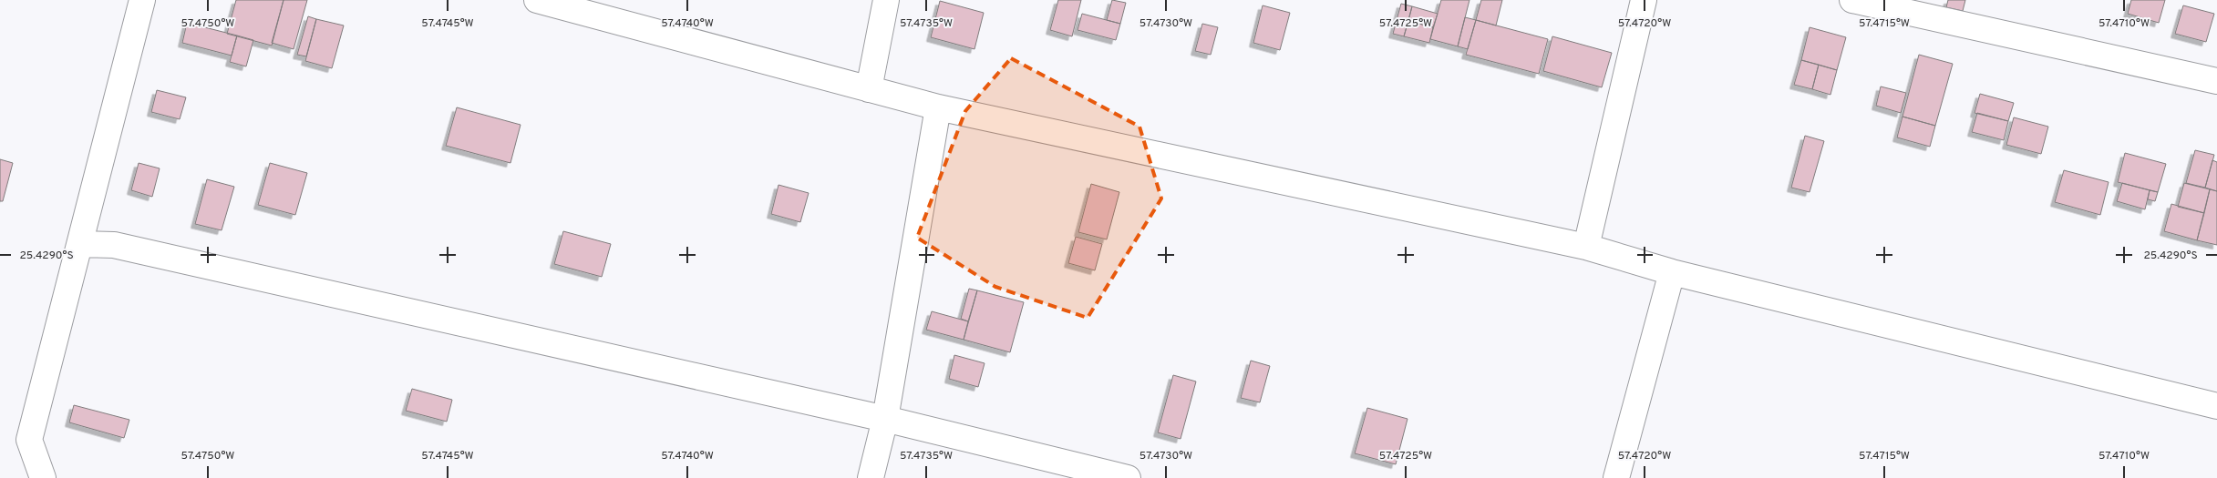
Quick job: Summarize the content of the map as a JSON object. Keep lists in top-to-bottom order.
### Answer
{
  "coordinates": [
    "57.4750°W",
    "57.4745°W",
    "57.4740°W",
    "57.4735°W",
    "57.4730°W",
    "57.4725°W",
    "57.4720°W",
    "57.4715°W",
    "57.4710°W",
    "25.4290°S"
  ]
}
